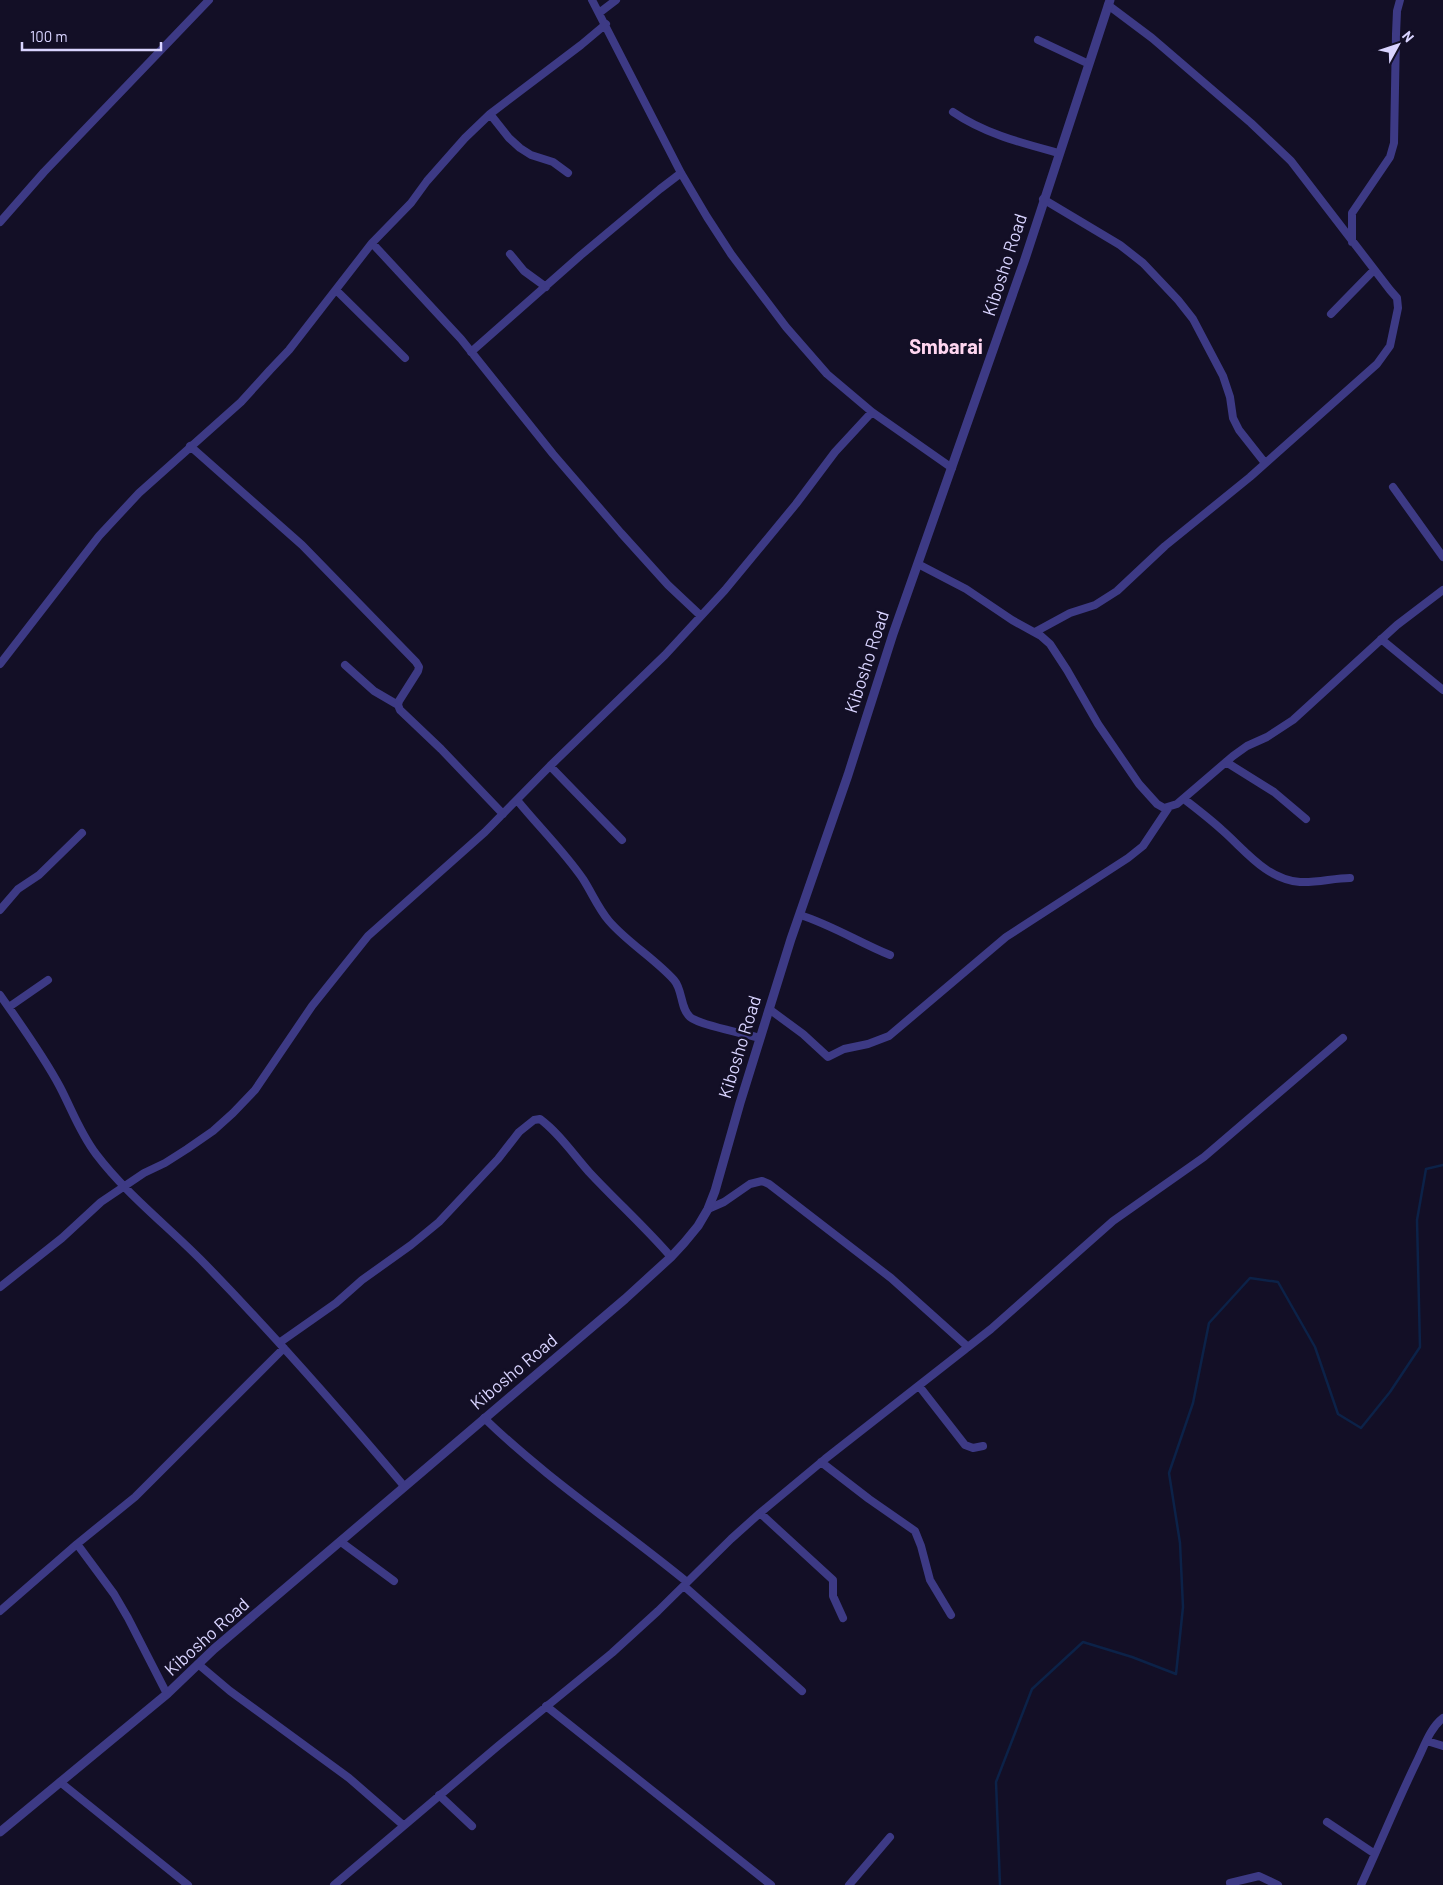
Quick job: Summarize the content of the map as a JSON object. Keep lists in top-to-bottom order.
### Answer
{
  "streets": {
    "street": ["Kibosho Road"]
  },
  "districts": ["Smbarai"],
  "scale_bar": "100 m",
  "north": "top right"
}
